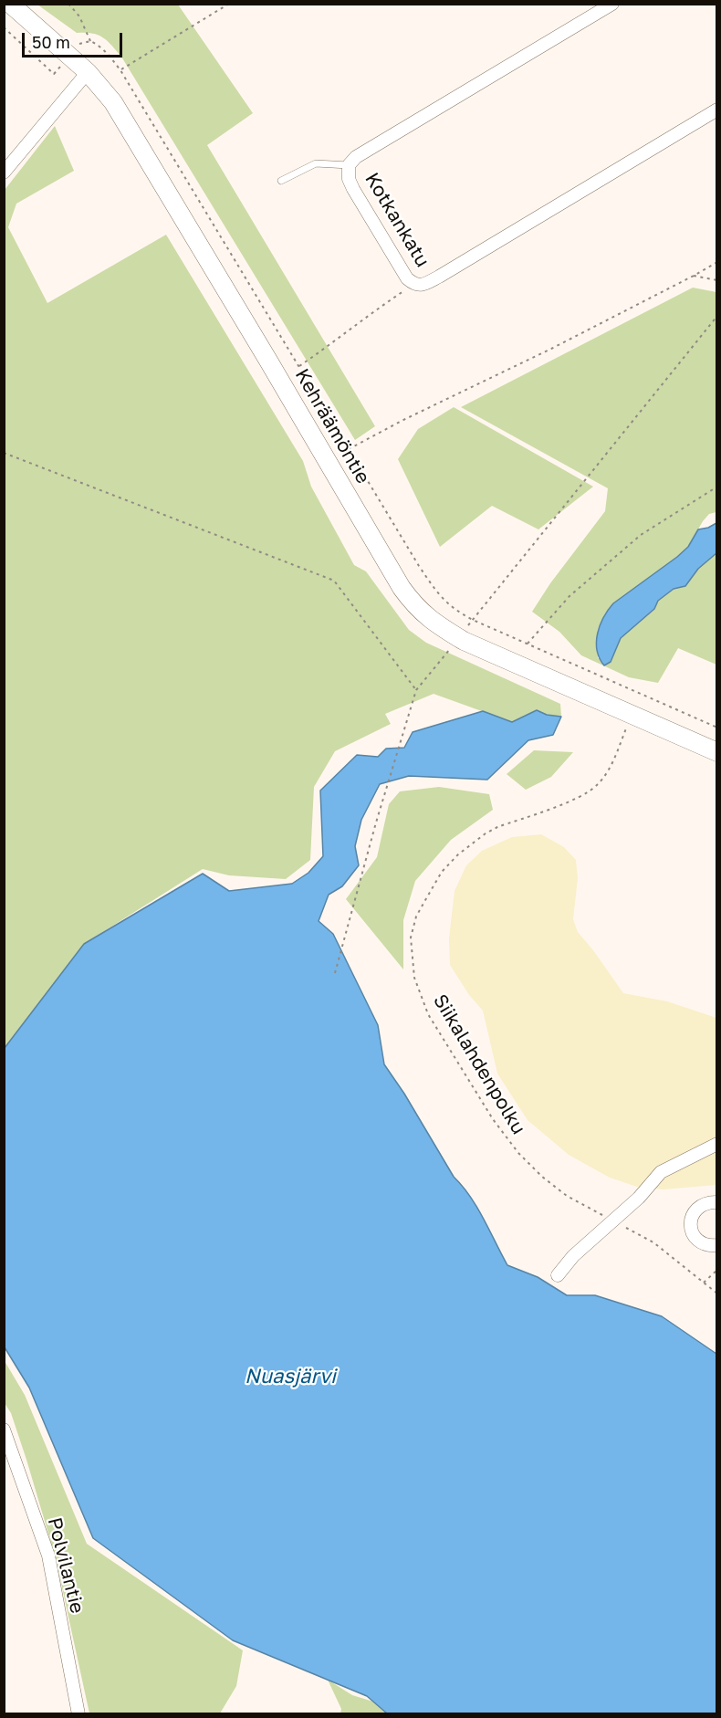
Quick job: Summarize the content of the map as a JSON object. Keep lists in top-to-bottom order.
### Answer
{
  "streets": {
    "street": ["Kotkankatu", "Kehräämöntie", "Polvilantie"],
    "path": ["Siikalahdenpolku"]
  },
  "crossings": [
    ["Kehräämöntie", "Siikalahdenpolku"]
  ],
  "water": ["Nuasjärvi"],
  "scale_bar": "50 m"
}
